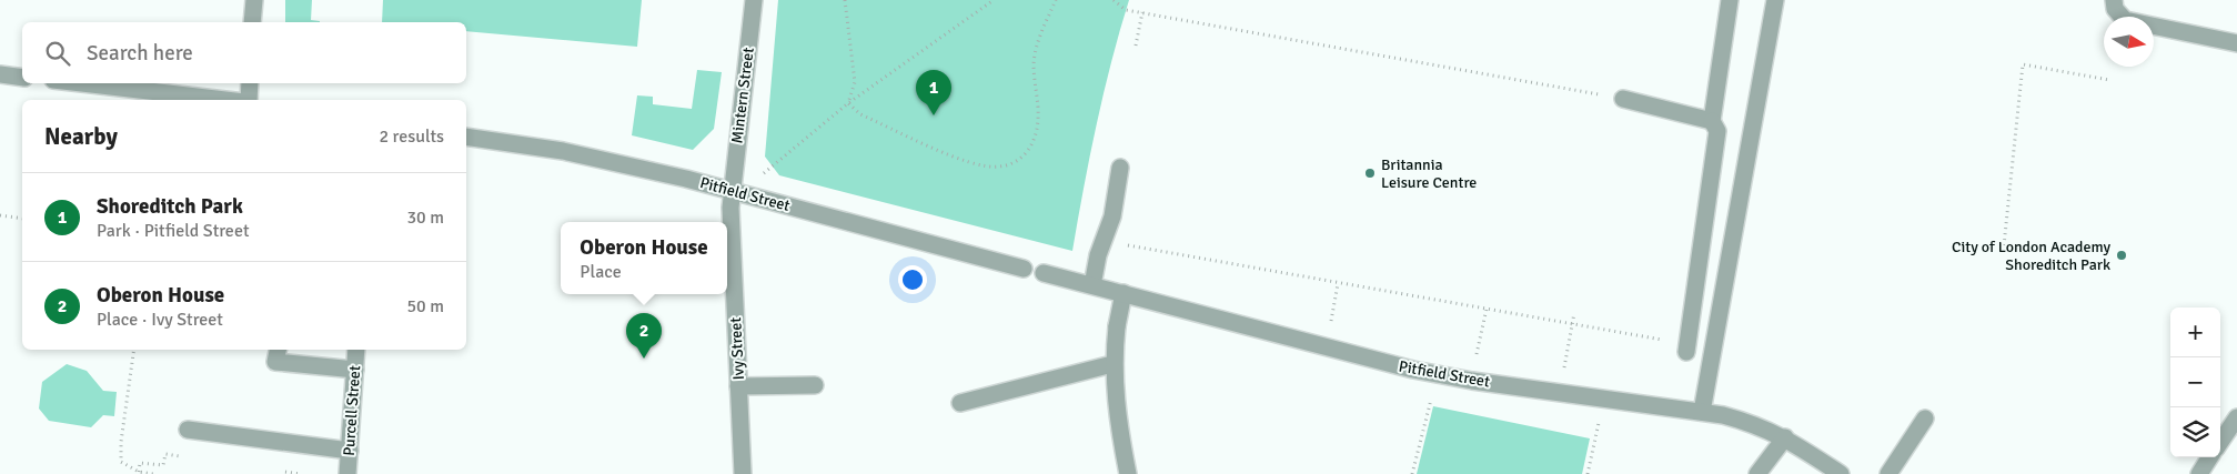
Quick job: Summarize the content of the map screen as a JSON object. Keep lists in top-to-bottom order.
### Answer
{
  "streets": {
    "street": [
      "Mintern Street",
      "Pitfield Street",
      "Ivy Street",
      "Purcell Street"
    ]
  },
  "crossings": [
    ["Mintern Street", "Pitfield Street"],
    ["Mintern Street", "Ivy Street"],
    ["Pitfield Street", "Ivy Street"]
  ],
  "places": ["Britannia Leisure Centre", "City of London Academy Shoreditch Park"],
  "north": "right",
  "page": {
    "search": "Search here",
    "pins": ["1", "2"],
    "heading": ["Nearby", "2 results"],
    "list": [
      {
        "mark": "1",
        "name": "Shoreditch Park",
        "note": "Park · Pitfield Street",
        "value": "30 m"
      },
      {
        "mark": "2",
        "name": "Oberon House",
        "note": "Place · Ivy Street",
        "value": "50 m"
      }
    ],
    "popup": ["Oberon House", "Place"],
    "map_buttons": ["+", "−"]
  }
}
